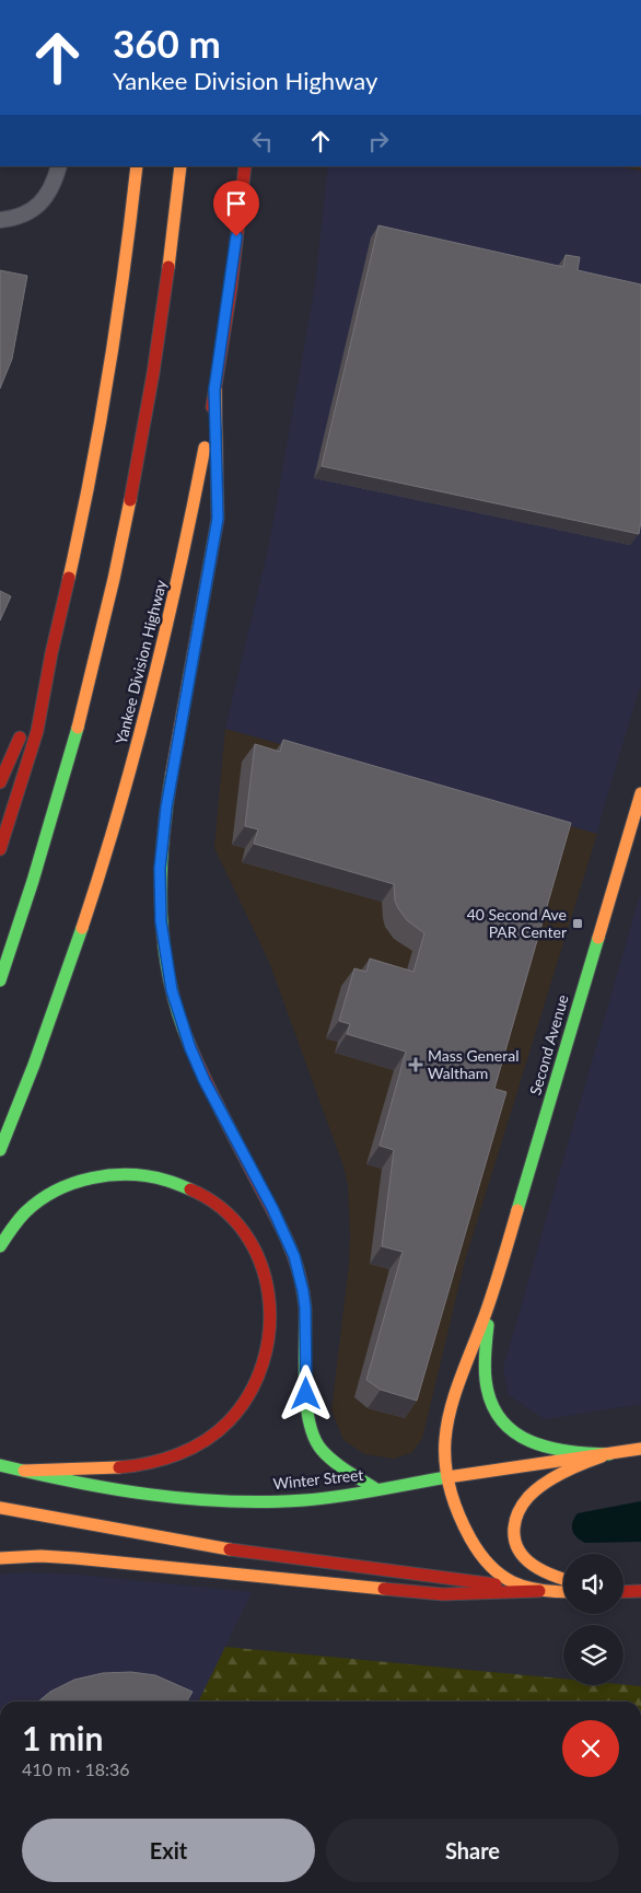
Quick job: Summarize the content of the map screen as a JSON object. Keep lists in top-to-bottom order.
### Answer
{
  "streets": {
    "main road": ["Yankee Division Highway", "Second Avenue", "Winter Street"]
  },
  "crossings": [
    ["Second Avenue", "Winter Street"]
  ],
  "places": {
    "transit": ["40 Second Ave PAR Center"],
    "health": ["Mass General Waltham"]
  },
  "page": {
    "turn": ["360 m", "Yankee Division Highway"],
    "heading": ["1 min", "410 m · 18:36"],
    "buttons": ["Exit", "Share"]
  }
}
